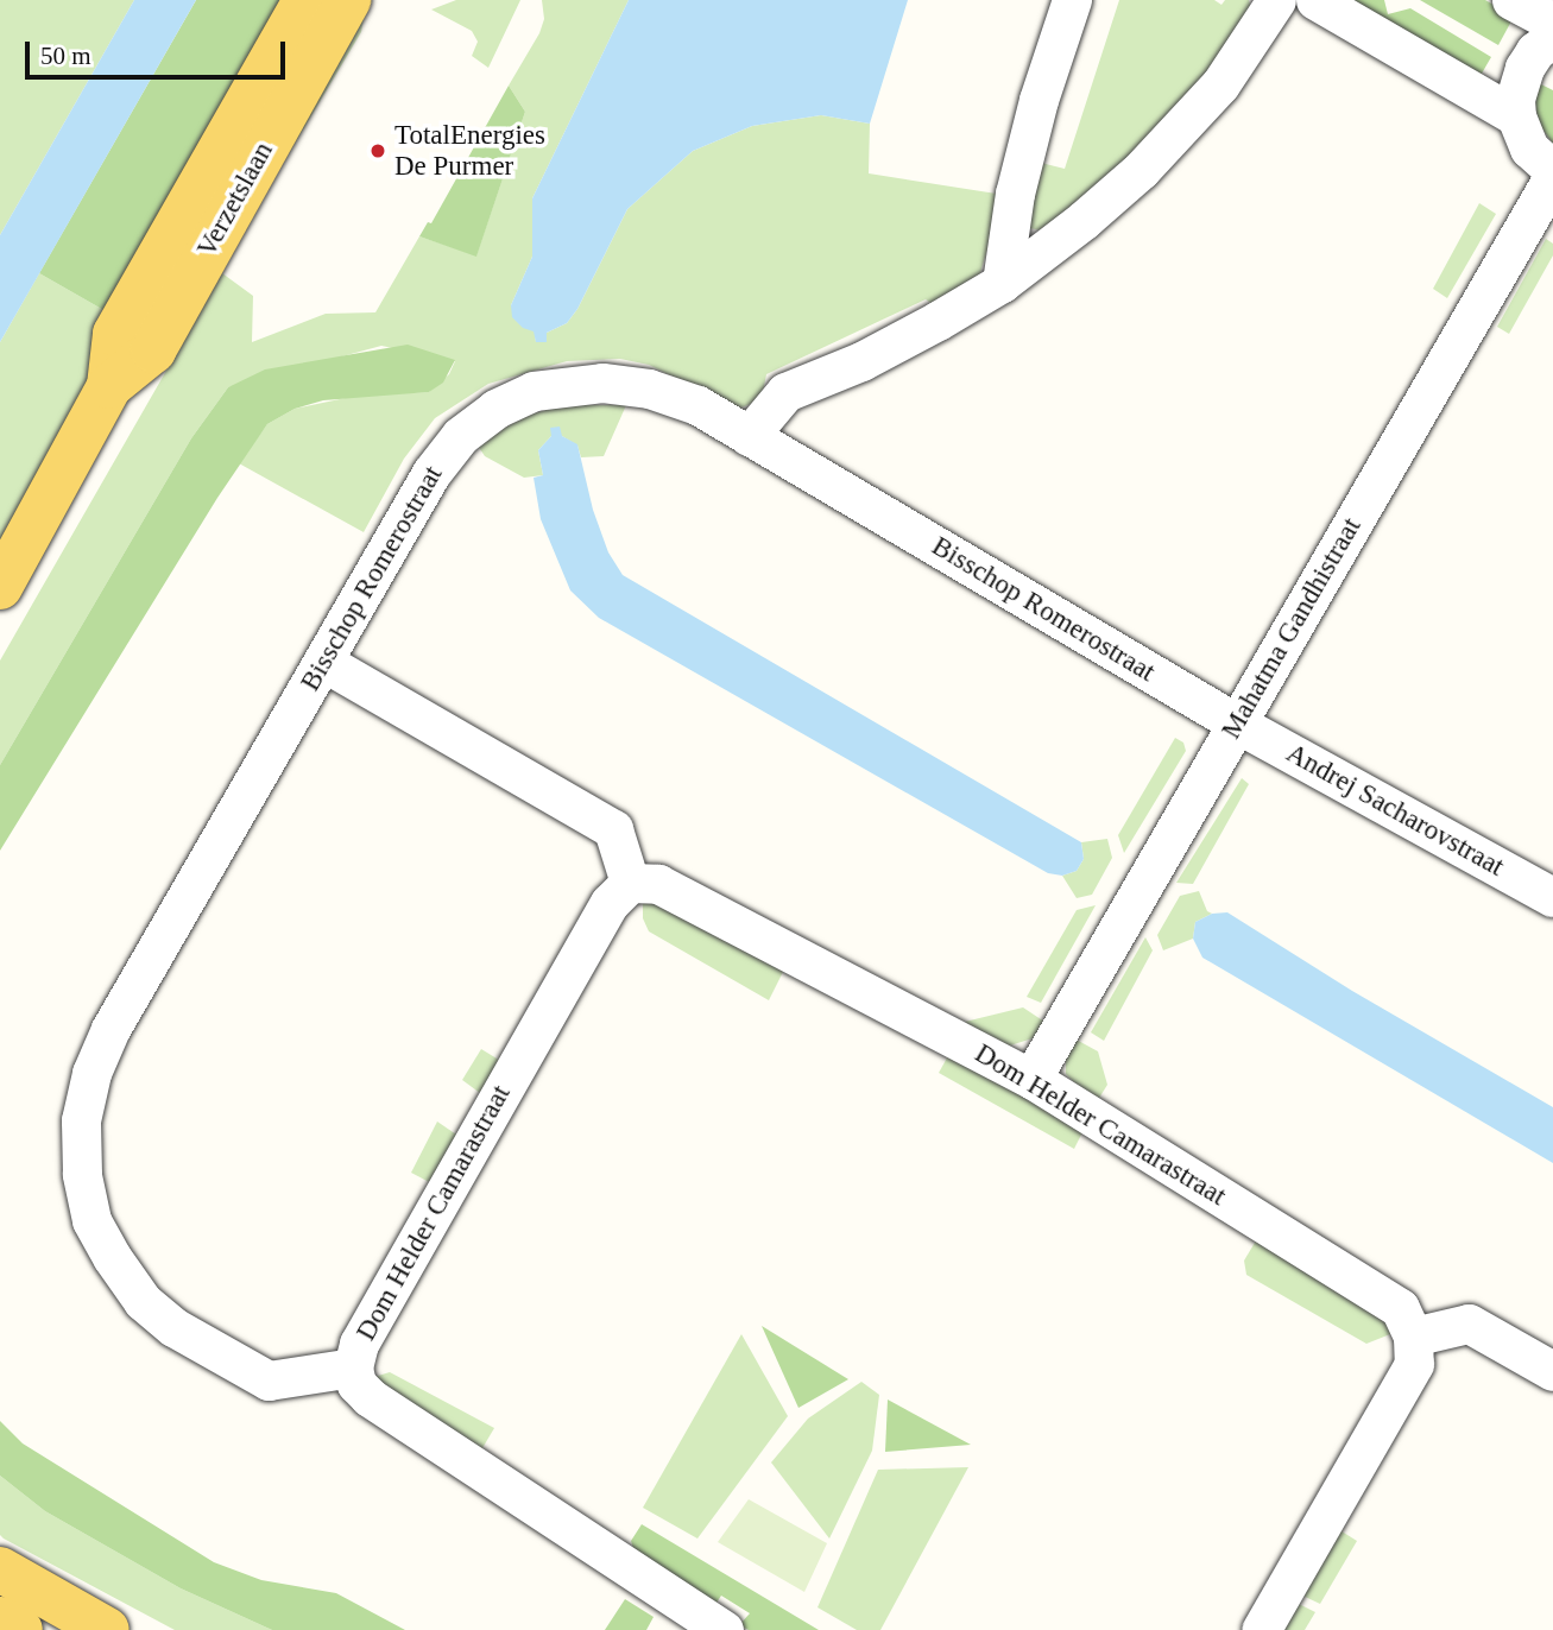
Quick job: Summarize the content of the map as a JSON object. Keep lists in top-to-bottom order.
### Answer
{
  "streets": {
    "main road": ["Verzetslaan"],
    "street": [
      "Bisschop Romerostraat",
      "Mahatma Gandhistraat",
      "Andrej Sacharovstraat",
      "Dom Helder Camarastraat"
    ]
  },
  "crossings": [
    ["Bisschop Romerostraat", "Mahatma Gandhistraat"],
    ["Bisschop Romerostraat", "Andrej Sacharovstraat"],
    ["Bisschop Romerostraat", "Dom Helder Camarastraat"],
    ["Mahatma Gandhistraat", "Andrej Sacharovstraat"],
    ["Mahatma Gandhistraat", "Dom Helder Camarastraat"]
  ],
  "places": ["TotalEnergies De Purmer"],
  "scale_bar": "50 m"
}
